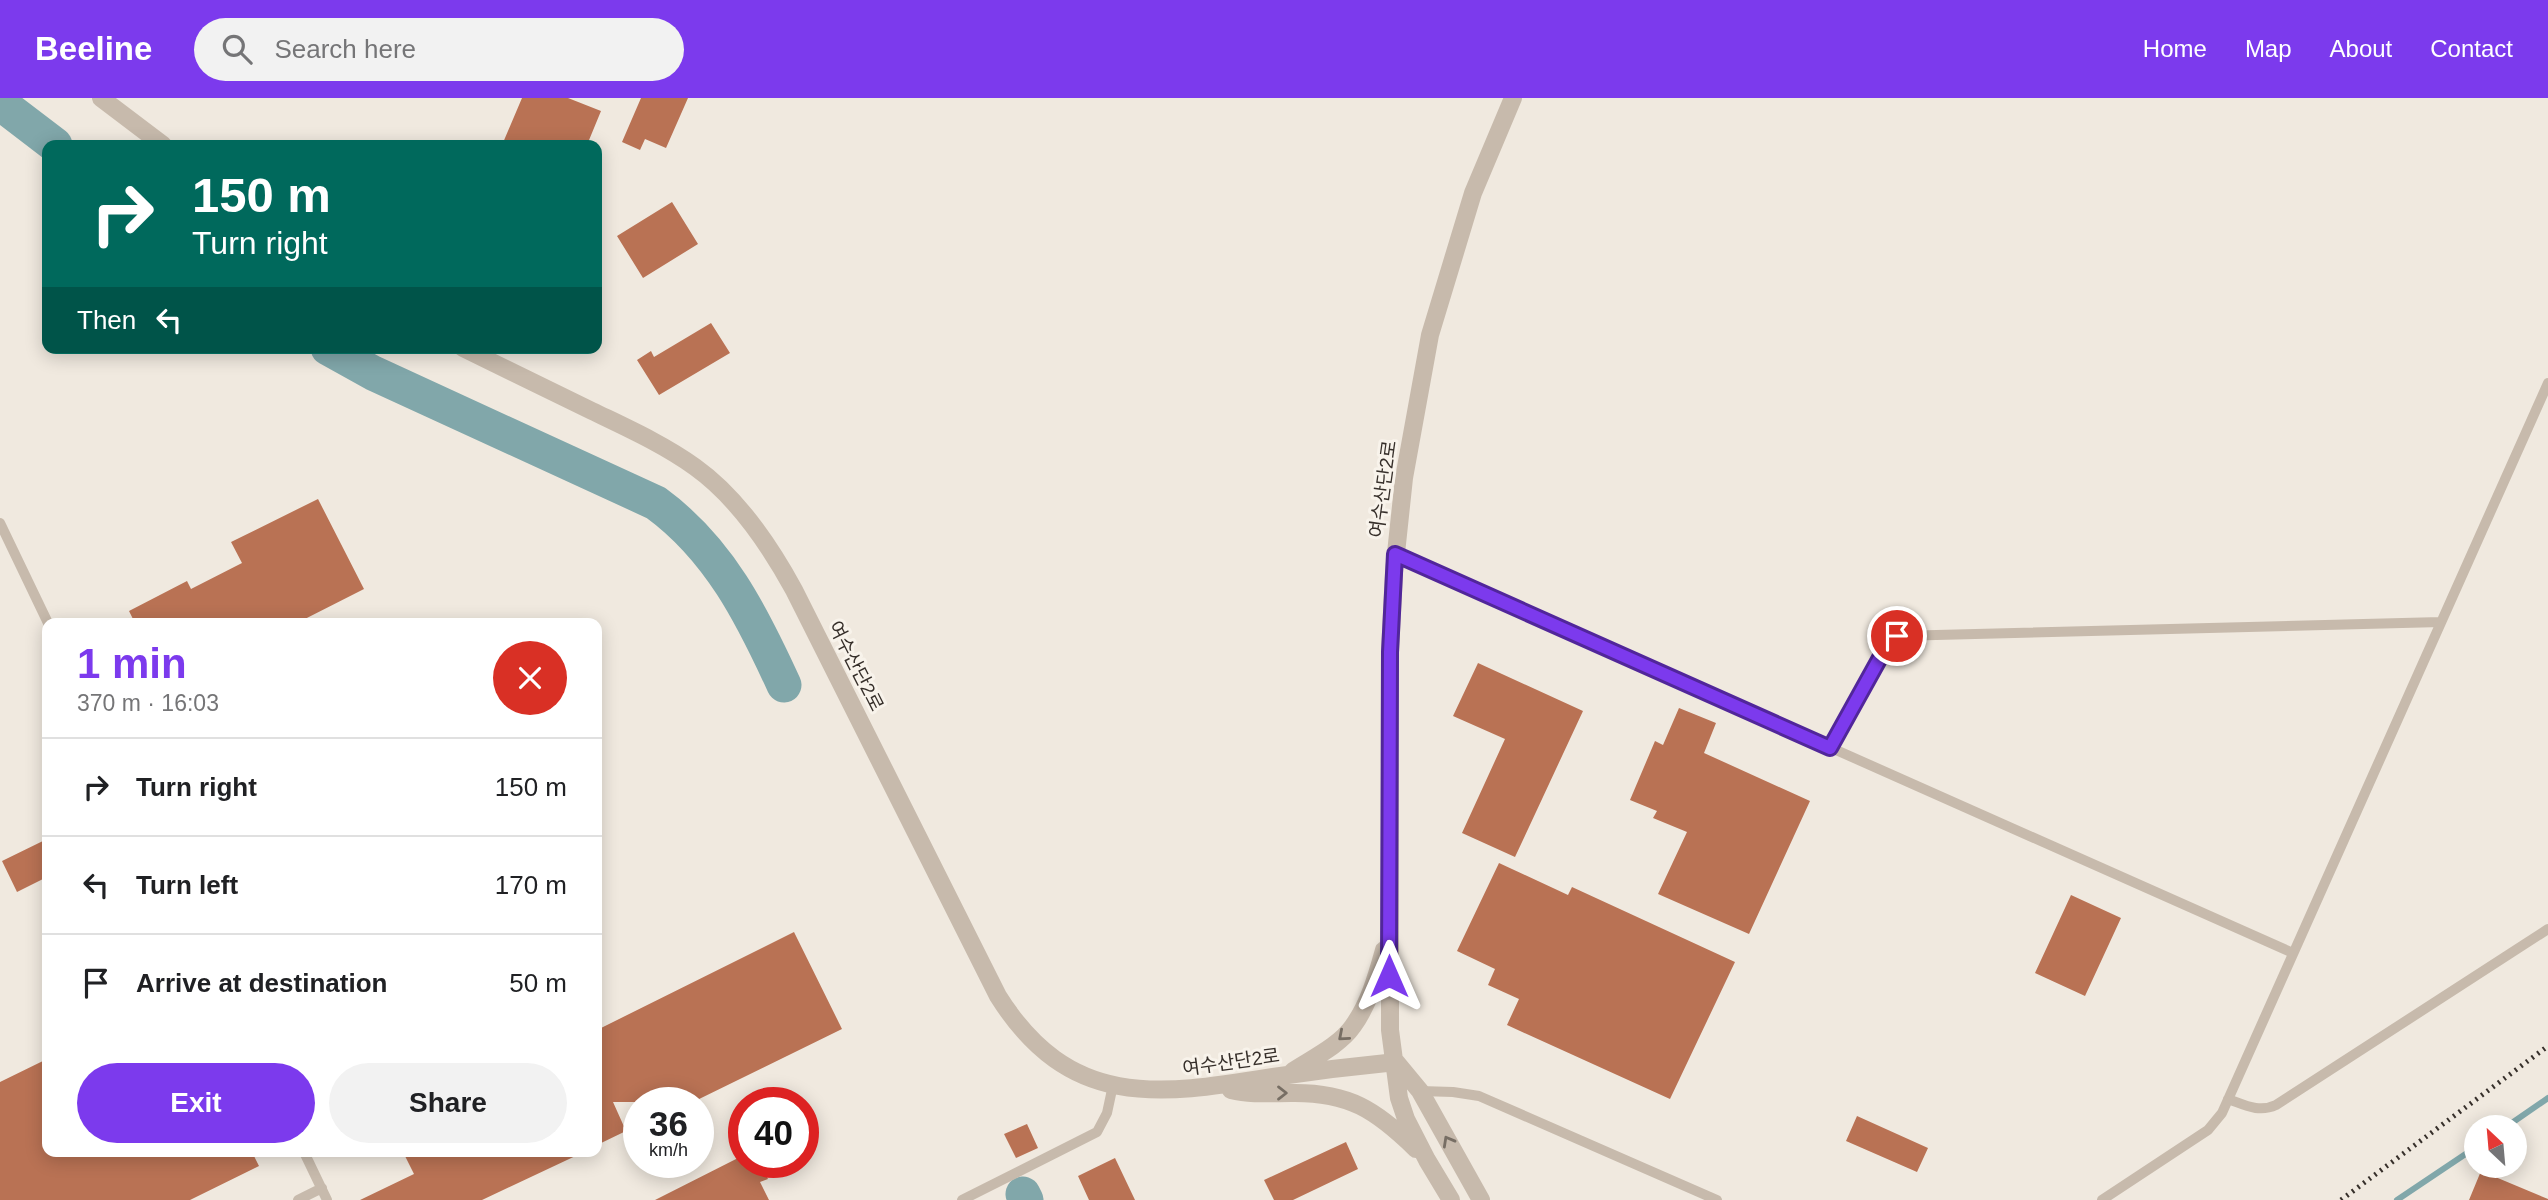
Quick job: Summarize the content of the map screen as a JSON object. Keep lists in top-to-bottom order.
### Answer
{
  "streets": {
    "street": ["여수산단2로"]
  },
  "north": "top left",
  "page": {
    "header": "Beeline",
    "search": "Search here",
    "nav": [
      "Home",
      "Map",
      "About",
      "Contact"
    ],
    "turn": ["150 m", "Turn right"],
    "then": "Then",
    "heading": ["1 min", "370 m · 16:03"],
    "list": [
      {
        "name": "Turn right",
        "value": "150 m"
      },
      {
        "name": "Turn left",
        "value": "170 m"
      },
      {
        "name": "Arrive at destination",
        "value": "50 m"
      }
    ],
    "buttons": ["Exit", "Share"],
    "speed": "36 km/h",
    "limit": "40"
  }
}
